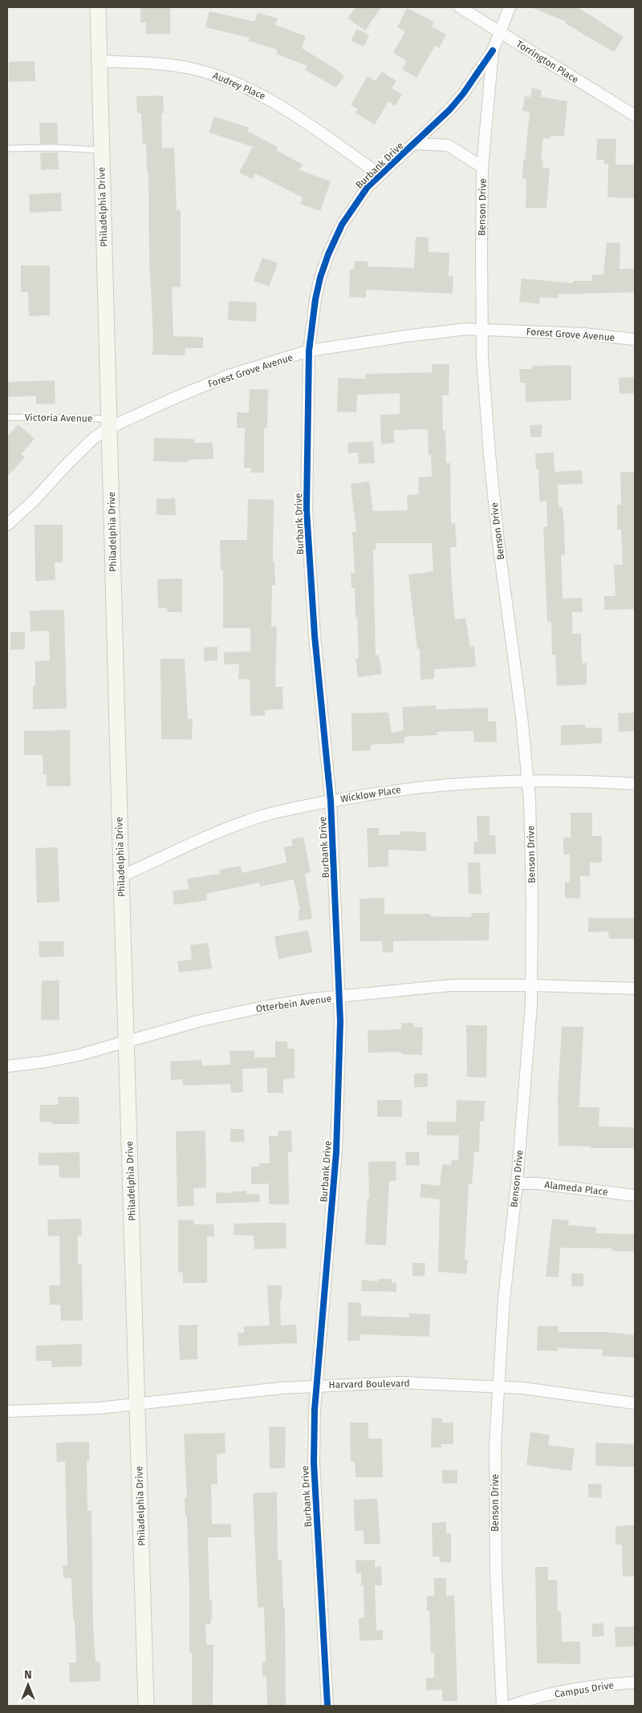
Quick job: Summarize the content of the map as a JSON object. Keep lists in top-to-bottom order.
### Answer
{
  "streets": {
    "main road": ["Philadelphia Drive"],
    "street": [
      "Torrington Place",
      "Audrey Place",
      "Burbank Drive",
      "Benson Drive",
      "Forest Grove Avenue",
      "Wicklow Place",
      "Otterbein Avenue",
      "Alameda Place",
      "Harvard Boulevard",
      "Campus Drive"
    ],
    "lane": ["Victoria Avenue"]
  },
  "crossings": [
    ["Torrington Place", "Benson Drive"],
    ["Audrey Place", "Burbank Drive"],
    ["Audrey Place", "Philadelphia Drive"],
    ["Burbank Drive", "Benson Drive"],
    ["Burbank Drive", "Forest Grove Avenue"],
    ["Burbank Drive", "Wicklow Place"],
    ["Burbank Drive", "Otterbein Avenue"],
    ["Burbank Drive", "Harvard Boulevard"],
    ["Philadelphia Drive", "Forest Grove Avenue"],
    ["Philadelphia Drive", "Victoria Avenue"],
    ["Philadelphia Drive", "Wicklow Place"],
    ["Philadelphia Drive", "Otterbein Avenue"],
    ["Philadelphia Drive", "Harvard Boulevard"],
    ["Benson Drive", "Forest Grove Avenue"],
    ["Benson Drive", "Wicklow Place"],
    ["Benson Drive", "Otterbein Avenue"],
    ["Benson Drive", "Alameda Place"],
    ["Benson Drive", "Harvard Boulevard"],
    ["Forest Grove Avenue", "Victoria Avenue"]
  ],
  "north": "top"
}
